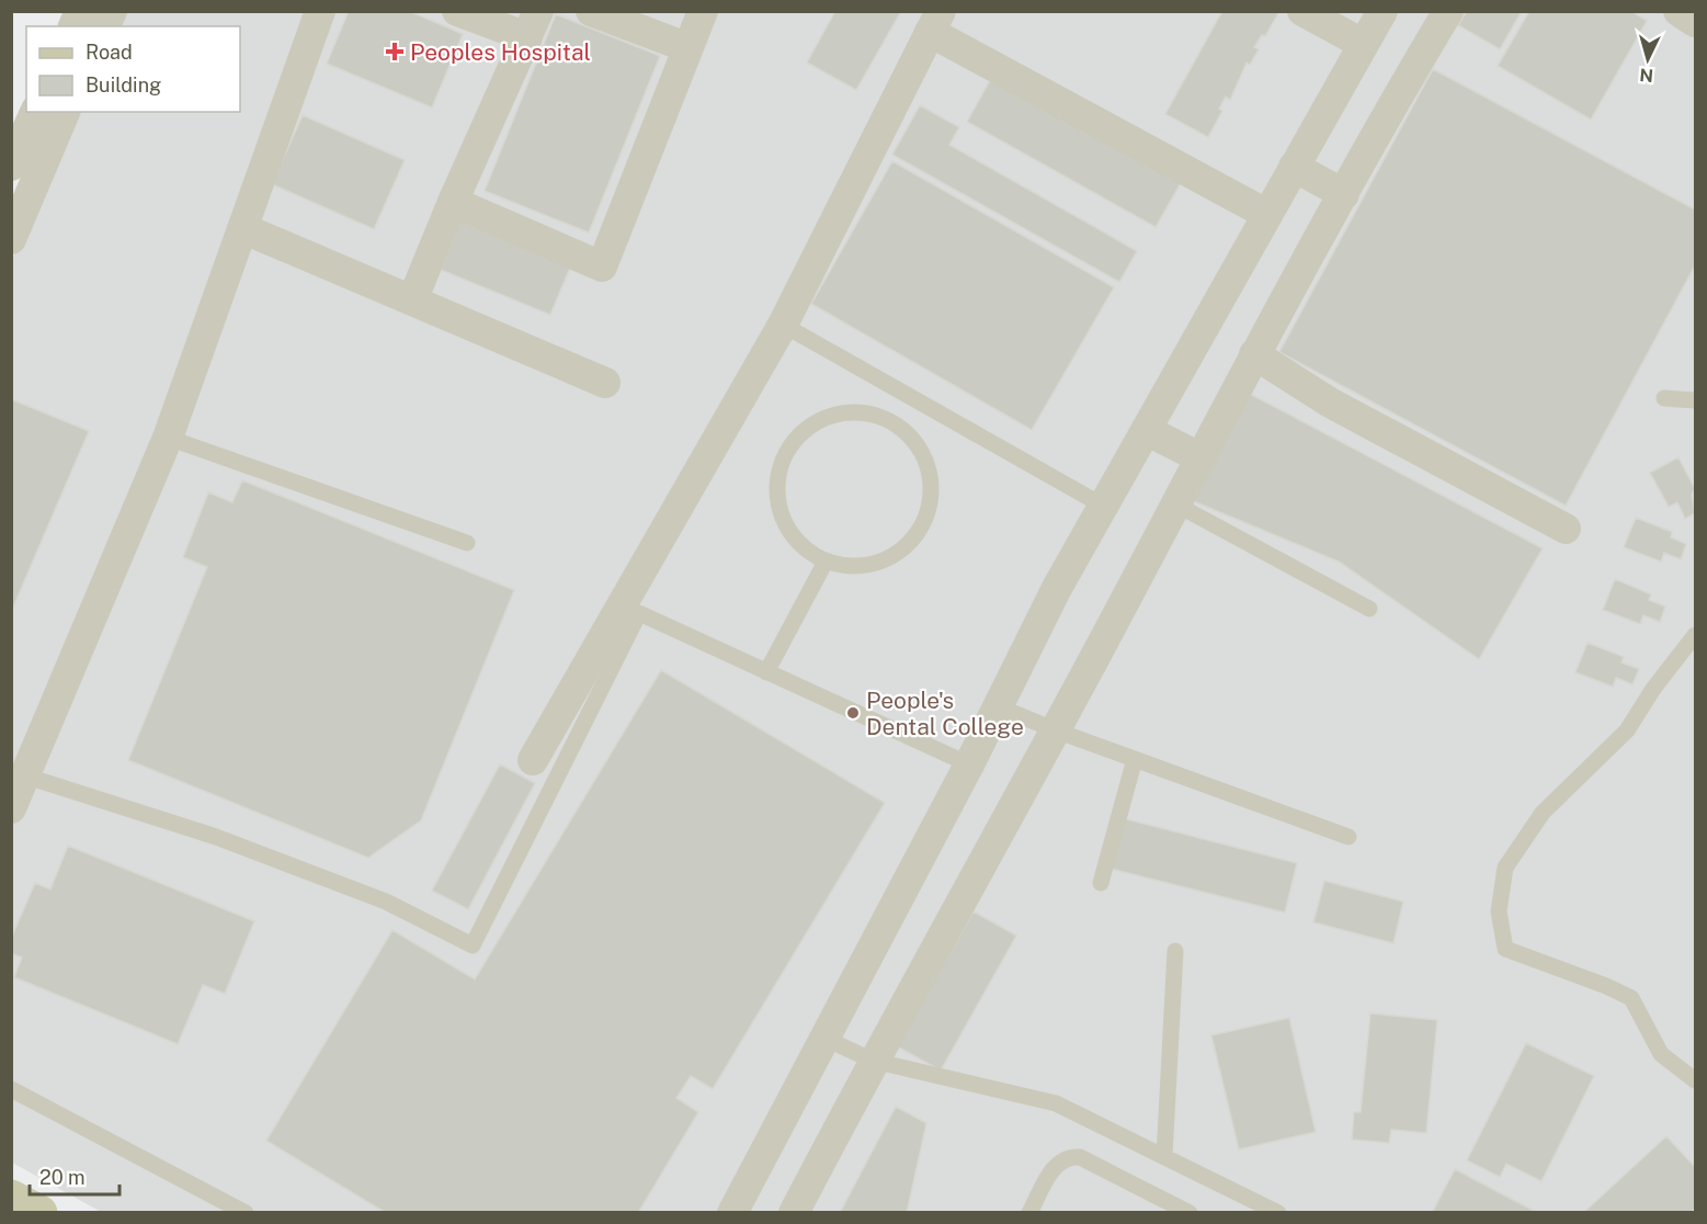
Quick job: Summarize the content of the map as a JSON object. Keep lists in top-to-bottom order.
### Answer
{
  "places": {
    "health": ["Peoples Hospital"],
    "other": ["People's Dental College"]
  },
  "legend": ["Road", "Building"],
  "scale_bar": "20 m",
  "north": "bottom"
}
